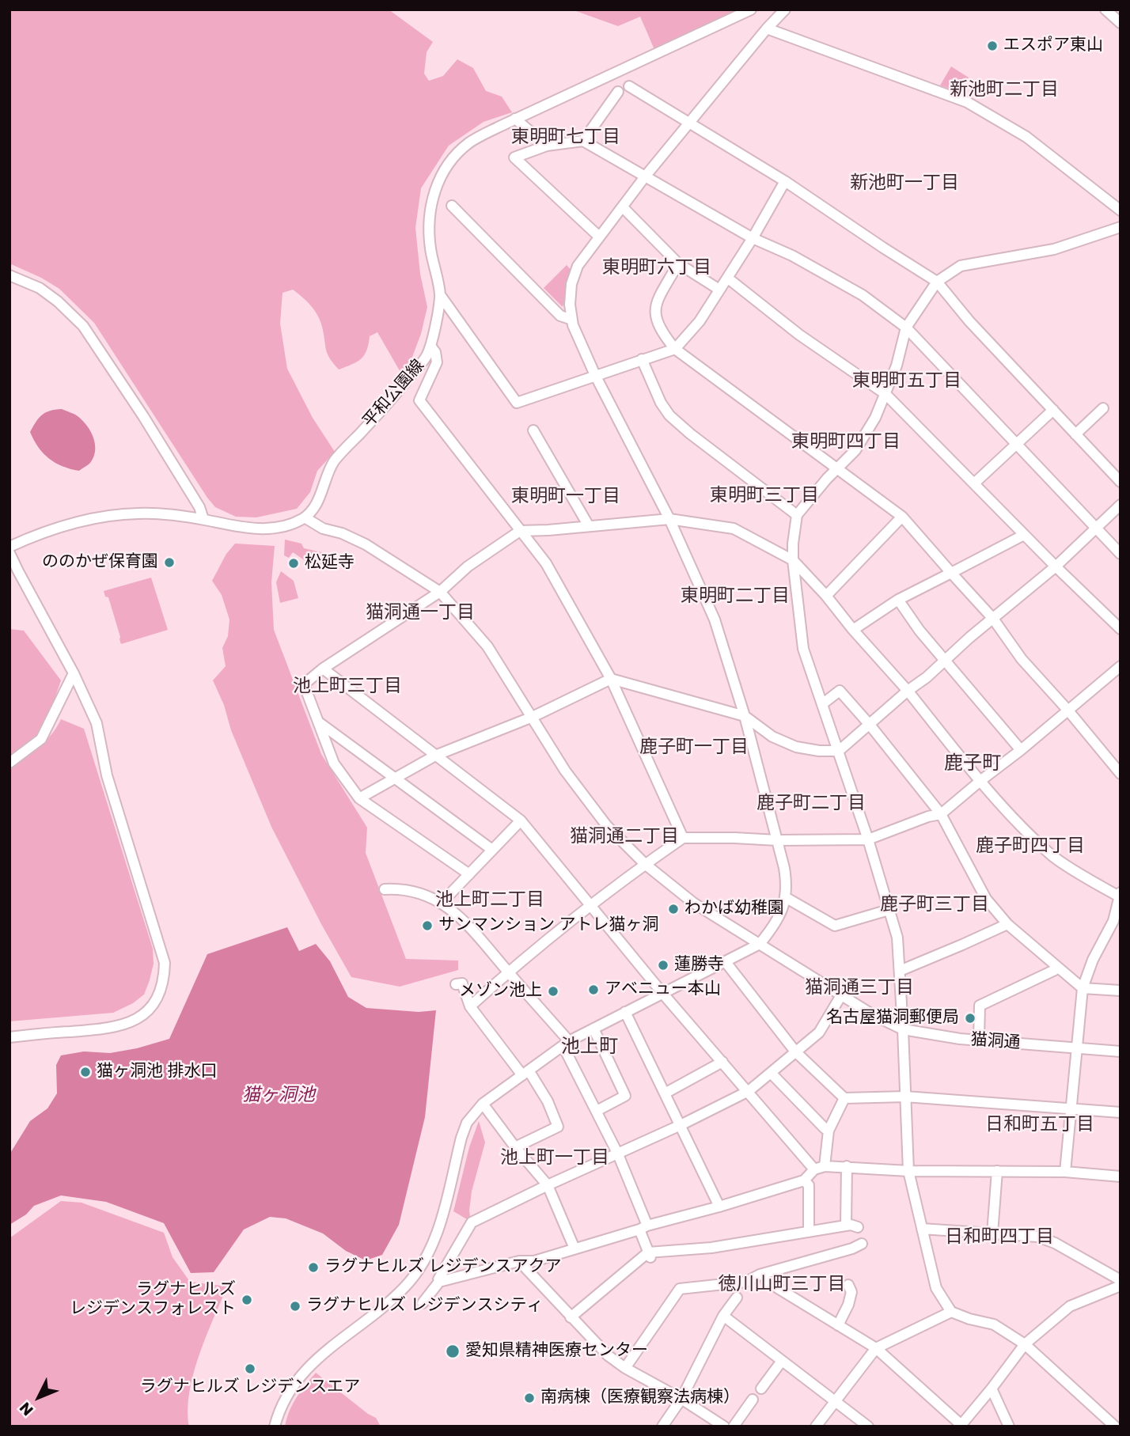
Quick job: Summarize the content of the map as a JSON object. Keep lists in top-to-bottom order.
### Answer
{
  "streets": {
    "street": ["平和公園線", "猫洞通"]
  },
  "crossings": [
    ["平和公園線", "猫洞通"]
  ],
  "districts": [
    "新池町二丁目",
    "東明町七丁目",
    "新池町一丁目",
    "東明町六丁目",
    "東明町五丁目",
    "東明町四丁目",
    "東明町三丁目",
    "東明町一丁目",
    "東明町二丁目",
    "猫洞通一丁目",
    "池上町三丁目",
    "鹿子町一丁目",
    "鹿子町",
    "鹿子町二丁目",
    "猫洞通二丁目",
    "鹿子町四丁目",
    "池上町二丁目",
    "鹿子町三丁目",
    "猫洞通三丁目",
    "池上町",
    "日和町五丁目",
    "池上町一丁目",
    "日和町四丁目",
    "徳川山町三丁目"
  ],
  "water": ["猫ヶ洞池"],
  "places": [
    "エスポア東山",
    "ののかぜ保育園",
    "松延寺",
    "わかば幼稚園",
    "サンマンション アトレ猫ヶ洞",
    "蓮勝寺",
    "アベニュー本山",
    "メゾン池上",
    "名古屋猫洞郵便局",
    "猫ヶ洞池 排水口",
    "ラグナヒルズ レジデンスアクア",
    "ラグナヒルズ レジデンスフォレスト",
    "ラグナヒルズ レジデンスシティ",
    "愛知県精神医療センター",
    "ラグナヒルズ レジデンスエア",
    "南病棟（医療観察法病棟）"
  ],
  "north": "bottom left"
}
